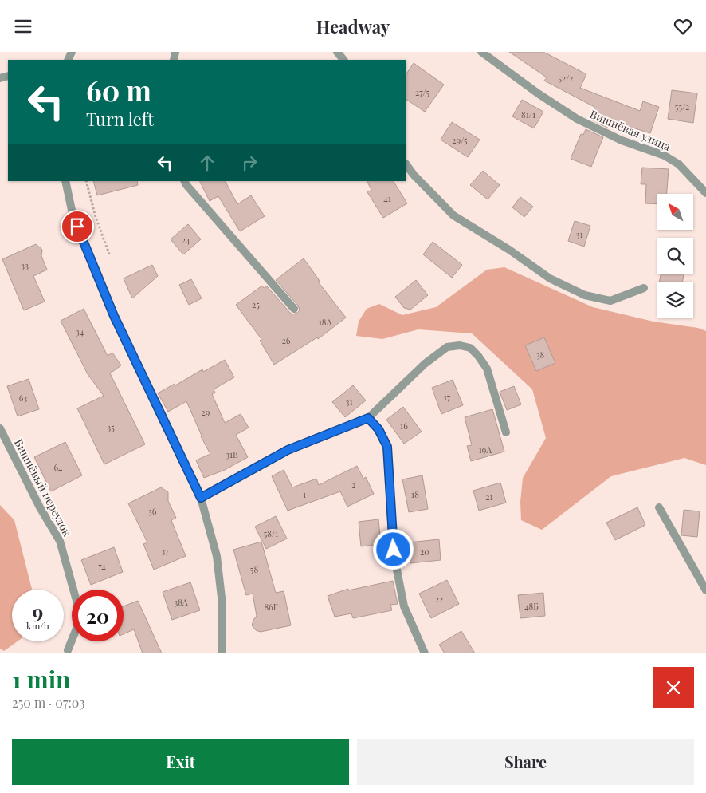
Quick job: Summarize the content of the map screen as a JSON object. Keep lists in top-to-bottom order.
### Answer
{
  "streets": {
    "street": ["Вишнёвая улица", "Вишнёвый переулок"]
  },
  "house_numbers": [
    "52/2",
    "27/5",
    "55/2",
    "81/1",
    "29/5",
    "41",
    "31",
    "24",
    "33",
    "25",
    "18А",
    "34",
    "26",
    "38",
    "17",
    "63",
    "31",
    "29",
    "16",
    "35",
    "19А",
    "31В",
    "64",
    "2",
    "1",
    "18",
    "21",
    "36",
    "58/1",
    "37",
    "20",
    "74",
    "58",
    "22",
    "38А",
    "48Б",
    "86Г"
  ],
  "north": "top left",
  "page": {
    "header": "Headway",
    "turn": ["60 m", "Turn left"],
    "speed": "9 km/h",
    "limit": "20",
    "heading": ["1 min", "250 m · 07:03"],
    "buttons": ["Exit", "Share"]
  }
}
